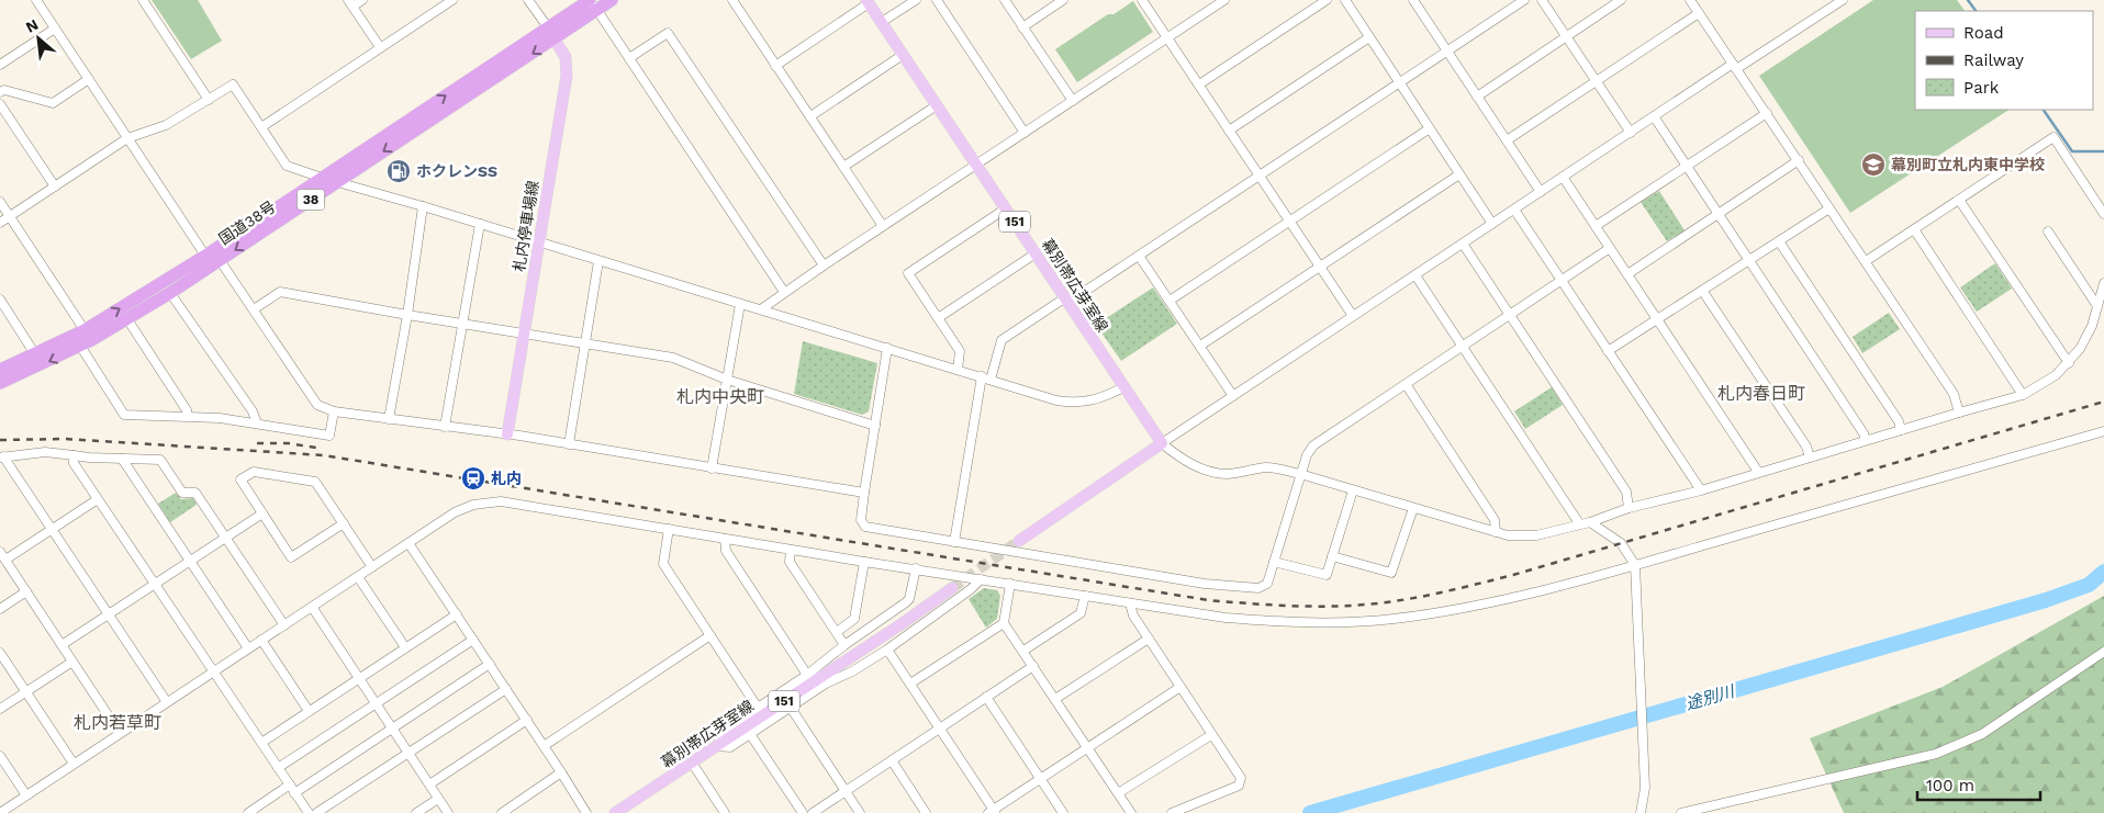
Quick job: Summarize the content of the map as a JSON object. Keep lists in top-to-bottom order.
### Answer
{
  "streets": {
    "highway": ["38", "国道38号"],
    "main road": ["151", "札内停車場線", "幕別帯広芽室線"]
  },
  "crossings": [
    ["国道38号", "札内停車場線"]
  ],
  "districts": ["札内春日町", "札内中央町", "札内若草町"],
  "water": ["途別川"],
  "places": {
    "school or university": ["幕別町立札内東中学校"],
    "fuel station": ["ホクレンSS"],
    "station": ["札内"]
  },
  "legend": ["Road", "Railway", "Park"],
  "scale_bar": "100 m",
  "north": "top left"
}
